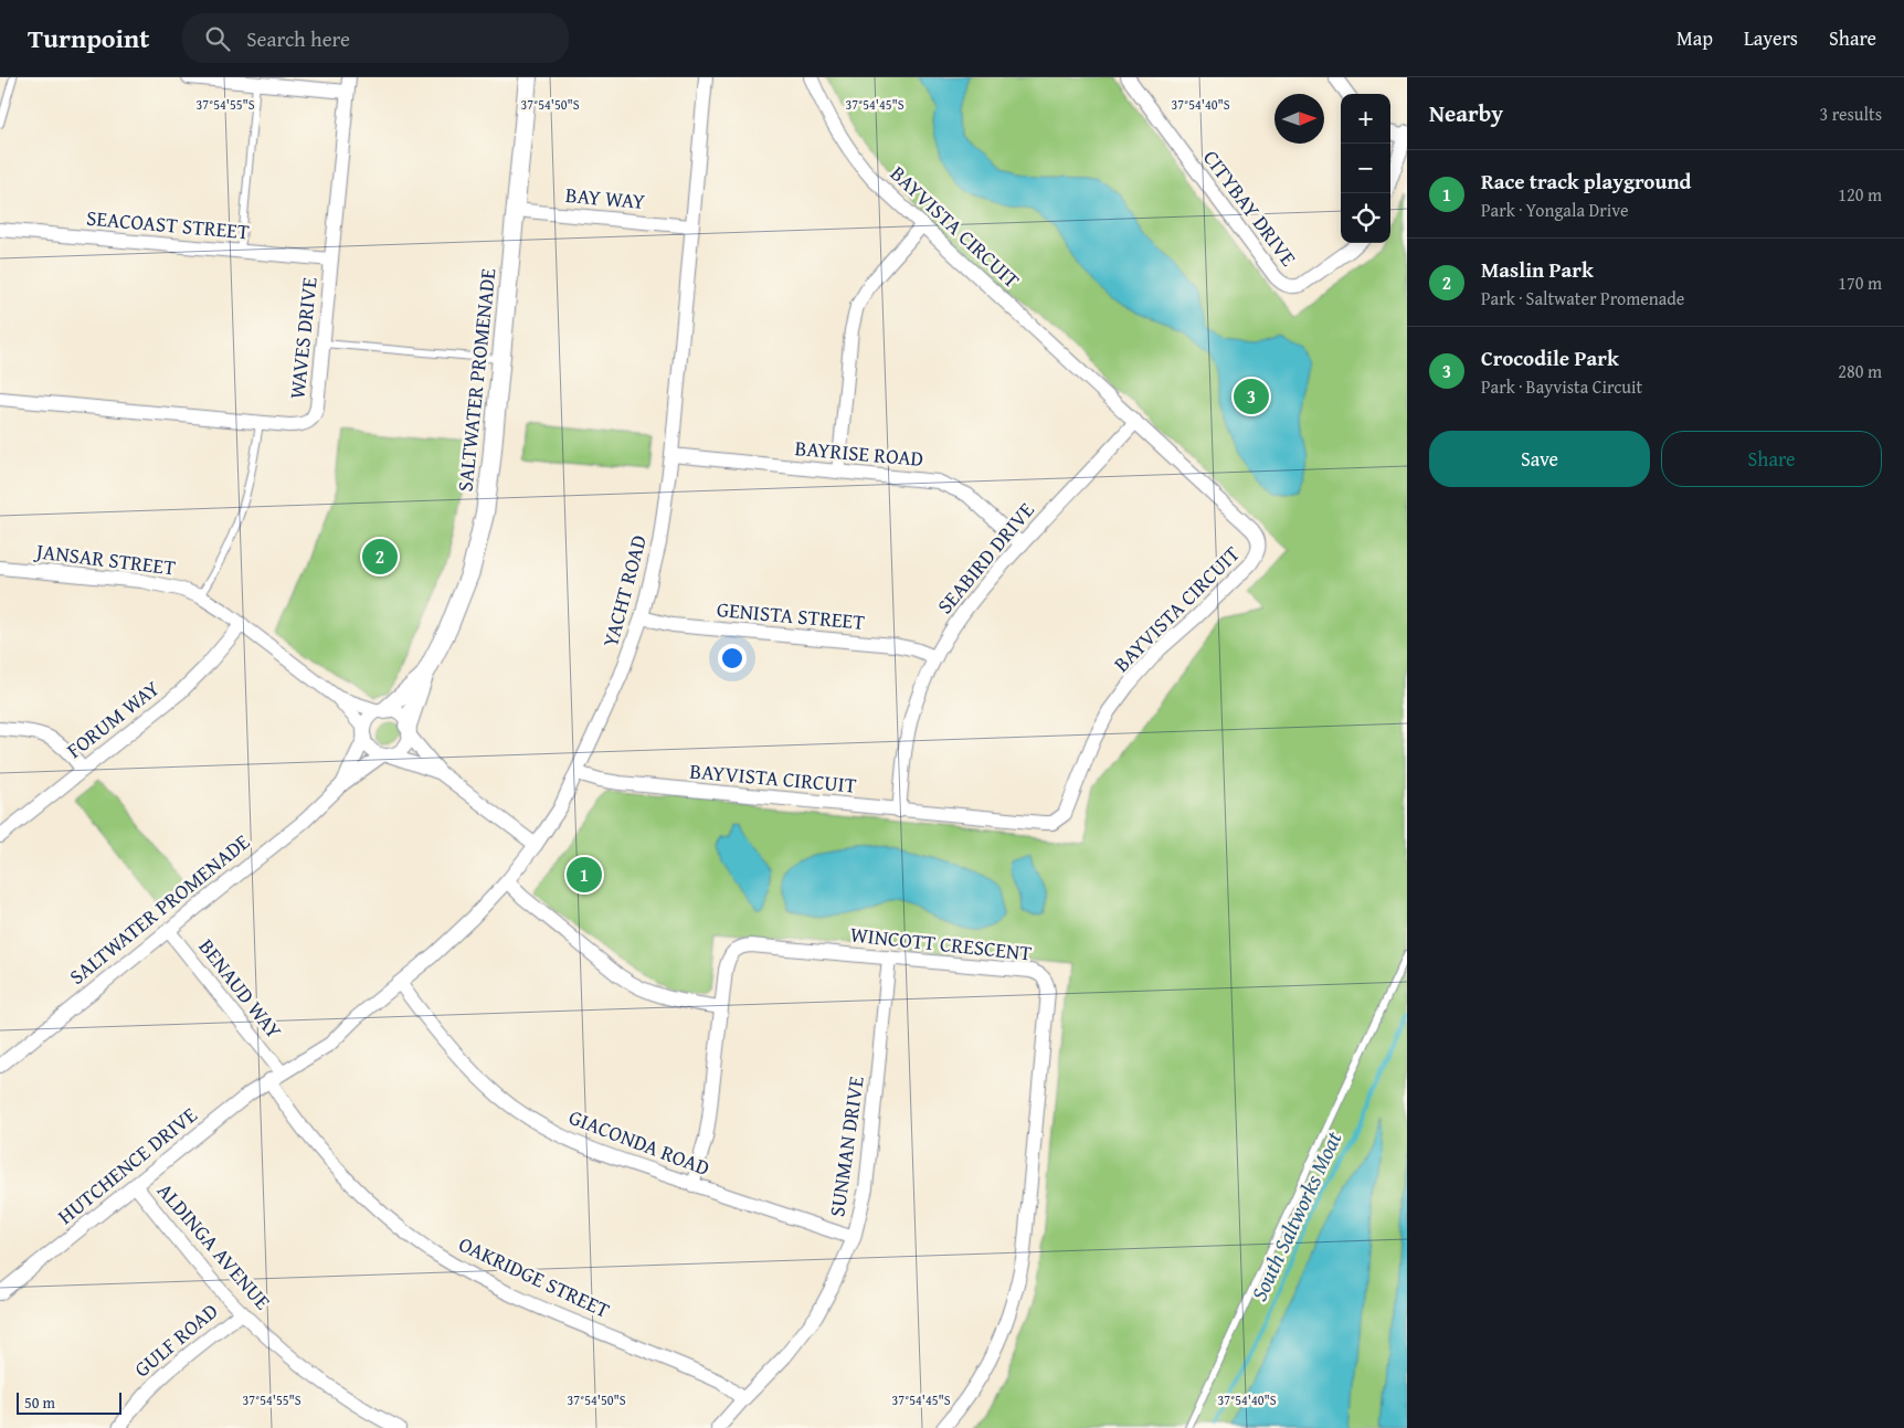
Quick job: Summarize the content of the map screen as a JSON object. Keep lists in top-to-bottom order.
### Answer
{
  "streets": {
    "street": [
      "BAY WAY",
      "CITYBAY DRIVE",
      "SEACOAST STREET",
      "BAYVISTA CIRCUIT",
      "WAVES DRIVE",
      "SALTWATER PROMENADE",
      "BAYRISE ROAD",
      "SEABIRD DRIVE",
      "JANSAR STREET",
      "YACHT ROAD",
      "GENISTA STREET",
      "FORUM WAY",
      "WINCOTT CRESCENT",
      "BENAUD WAY",
      "GIACONDA ROAD",
      "SUNMAN DRIVE",
      "HUTCHENCE DRIVE",
      "ALDINGA AVENUE",
      "OAKRIDGE STREET",
      "GULF ROAD"
    ]
  },
  "crossings": [
    ["BAY WAY", "SALTWATER PROMENADE"],
    ["BAY WAY", "YACHT ROAD"],
    ["SEACOAST STREET", "WAVES DRIVE"],
    ["BAYVISTA CIRCUIT", "SEABIRD DRIVE"],
    ["BAYVISTA CIRCUIT", "YACHT ROAD"],
    ["SALTWATER PROMENADE", "JANSAR STREET"],
    ["SALTWATER PROMENADE", "BENAUD WAY"],
    ["BAYRISE ROAD", "SEABIRD DRIVE"],
    ["BAYRISE ROAD", "YACHT ROAD"],
    ["SEABIRD DRIVE", "GENISTA STREET"],
    ["JANSAR STREET", "FORUM WAY"],
    ["YACHT ROAD", "GENISTA STREET"],
    ["YACHT ROAD", "BENAUD WAY"],
    ["YACHT ROAD", "GIACONDA ROAD"],
    ["YACHT ROAD", "HUTCHENCE DRIVE"],
    ["YACHT ROAD", "OAKRIDGE STREET"],
    ["WINCOTT CRESCENT", "GIACONDA ROAD"],
    ["WINCOTT CRESCENT", "SUNMAN DRIVE"],
    ["BENAUD WAY", "HUTCHENCE DRIVE"],
    ["BENAUD WAY", "OAKRIDGE STREET"],
    ["GIACONDA ROAD", "SUNMAN DRIVE"],
    ["SUNMAN DRIVE", "OAKRIDGE STREET"],
    ["HUTCHENCE DRIVE", "ALDINGA AVENUE"],
    ["HUTCHENCE DRIVE", "OAKRIDGE STREET"],
    ["ALDINGA AVENUE", "GULF ROAD"]
  ],
  "water": ["South Saltworks Moat"],
  "scale_bar": "50 m",
  "north": "right",
  "page": {
    "header": "Turnpoint",
    "search": "Search here",
    "nav": ["Map", "Layers", "Share"],
    "heading": ["Nearby", "3 results"],
    "map_buttons": ["+", "−"],
    "list": [
      {
        "mark": "1",
        "name": "Race track playground",
        "note": "Park · Yongala Drive",
        "value": "120 m"
      },
      {
        "mark": "2",
        "name": "Maslin Park",
        "note": "Park · Saltwater Promenade",
        "value": "170 m"
      },
      {
        "mark": "3",
        "name": "Crocodile Park",
        "note": "Park · Bayvista Circuit",
        "value": "280 m"
      }
    ],
    "pins": ["3", "2", "1"],
    "buttons": ["Save", "Share"],
    "scale": "50 m"
  },
  "coordinates": [
    "37°54'55\"S",
    "37°54'50\"S",
    "37°54'45\"S",
    "37°54'40\"S"
  ]
}
